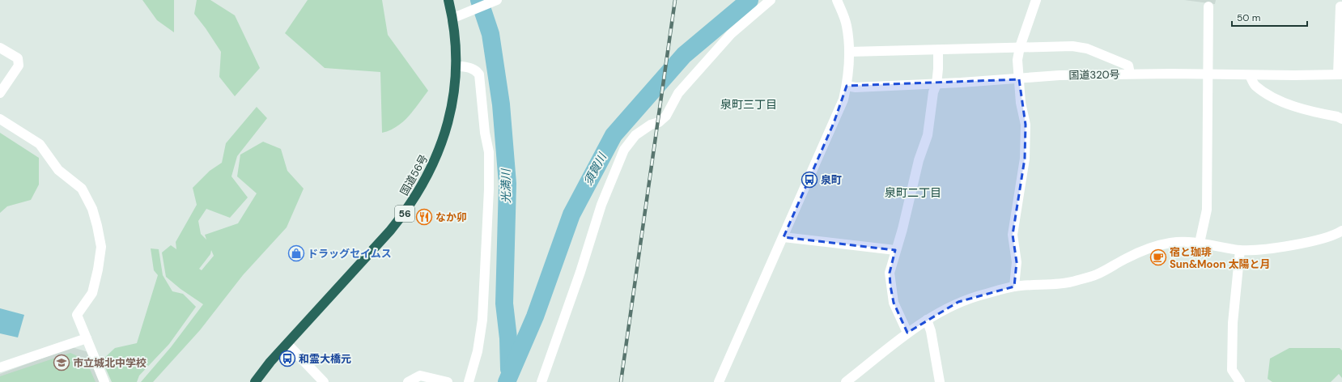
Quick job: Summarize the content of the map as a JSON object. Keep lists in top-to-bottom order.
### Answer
{
  "streets": {
    "highway": ["国道56号", "56"],
    "street": ["国道320号"]
  },
  "districts": ["泉町三丁目", "泉町二丁目"],
  "water": ["須賀川", "光満川"],
  "places": {
    "bus stop": ["泉町", "和霊大橋元"],
    "restaurant": ["なか卯"],
    "shop": ["ドラッグセイムス"],
    "cafe": ["宿と珈琲 Sun&Moon 太陽と月"],
    "school or university": ["市立城北中学校"]
  },
  "scale_bar": "50 m"
}
